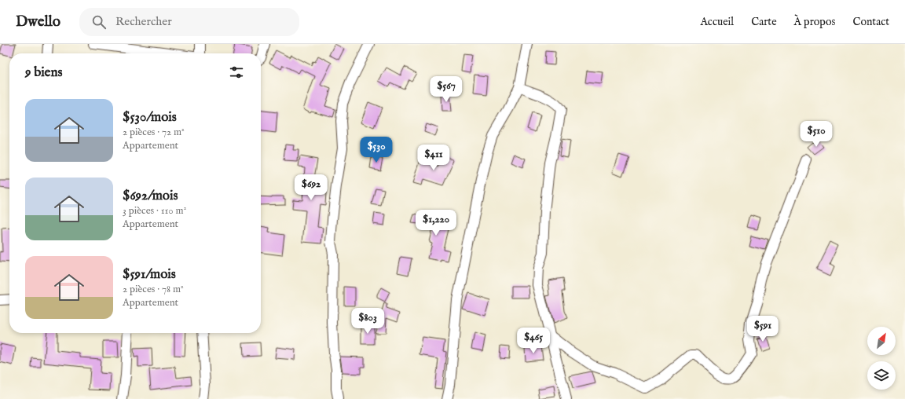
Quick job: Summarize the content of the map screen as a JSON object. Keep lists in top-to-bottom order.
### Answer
{
  "north": "top right",
  "page": {
    "header": "Dwello",
    "search": "Rechercher",
    "nav": [
      "Accueil",
      "Carte",
      "À propos",
      "Contact"
    ],
    "heading": "9 biens",
    "price": [
      "$567",
      "$510",
      "$530",
      "$411",
      "$692",
      "$1,220",
      "$803",
      "$591",
      "$465"
    ],
    "list": [
      {
        "name": "$530/mois",
        "note": "2 pièces · 72 m² · Appartement"
      },
      {
        "name": "$692/mois",
        "note": "3 pièces · 110 m² · Appartement"
      },
      {
        "name": "$591/mois",
        "note": "2 pièces · 78 m² · Appartement"
      }
    ]
  }
}
